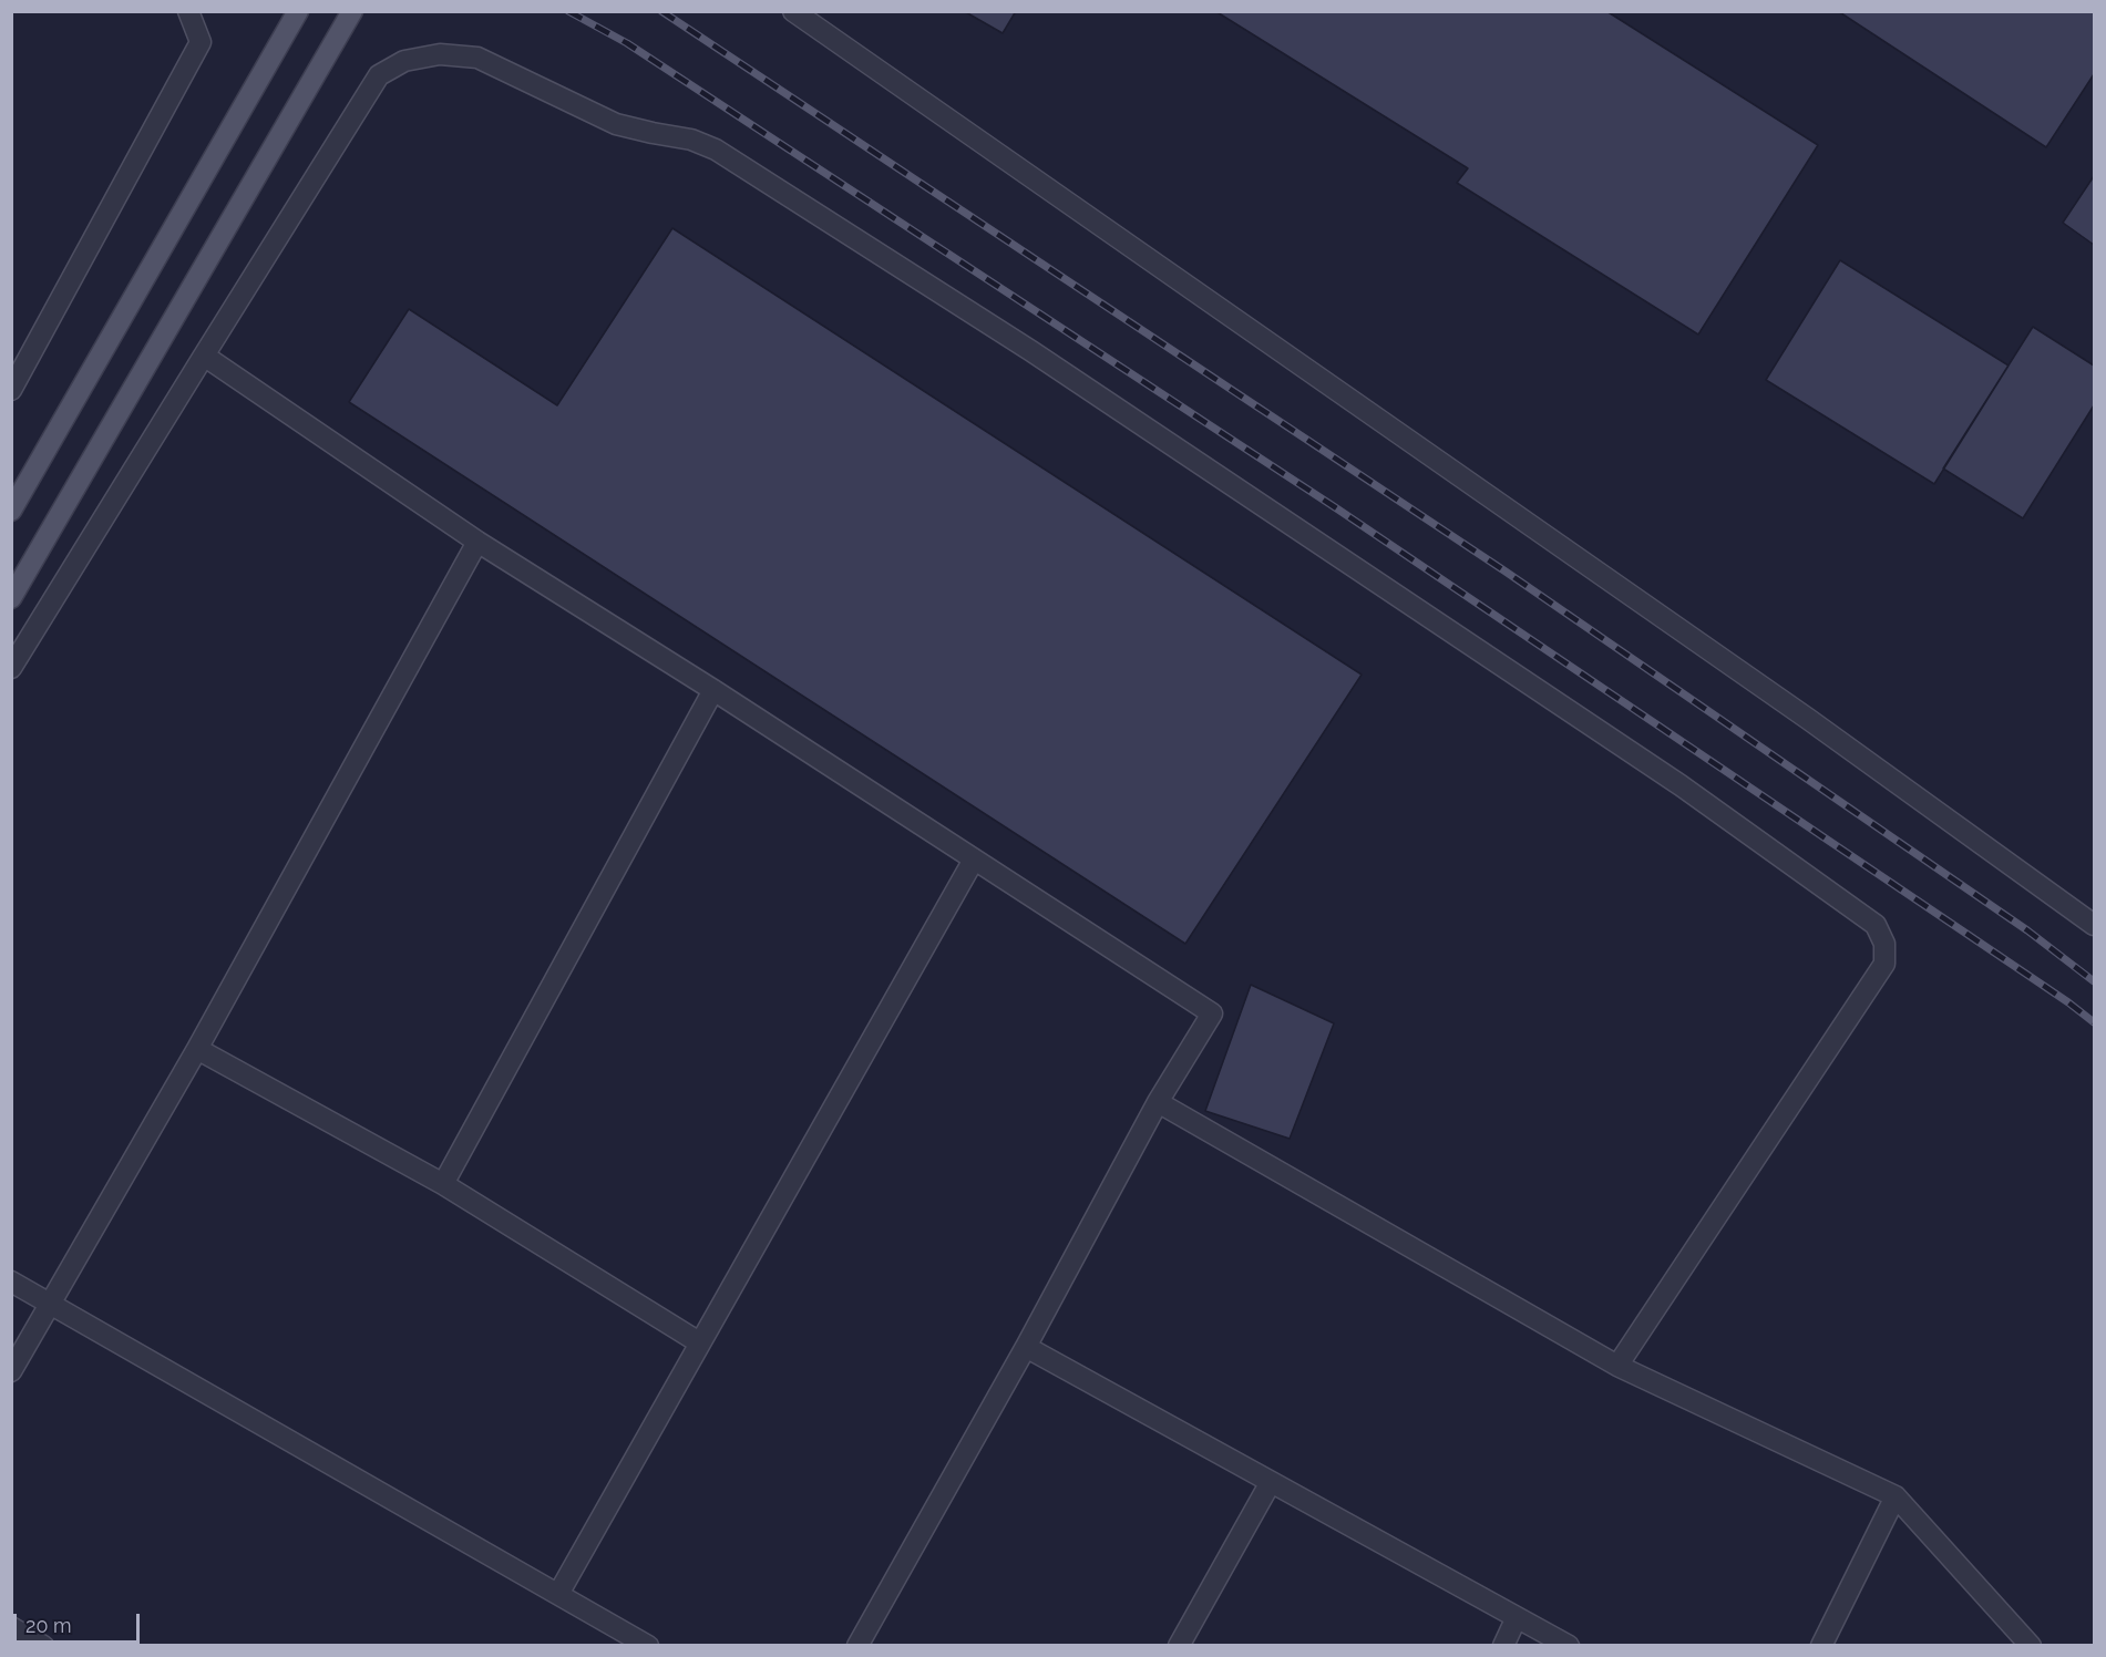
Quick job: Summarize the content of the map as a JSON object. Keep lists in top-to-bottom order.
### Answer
{
  "scale_bar": "20 m"
}
